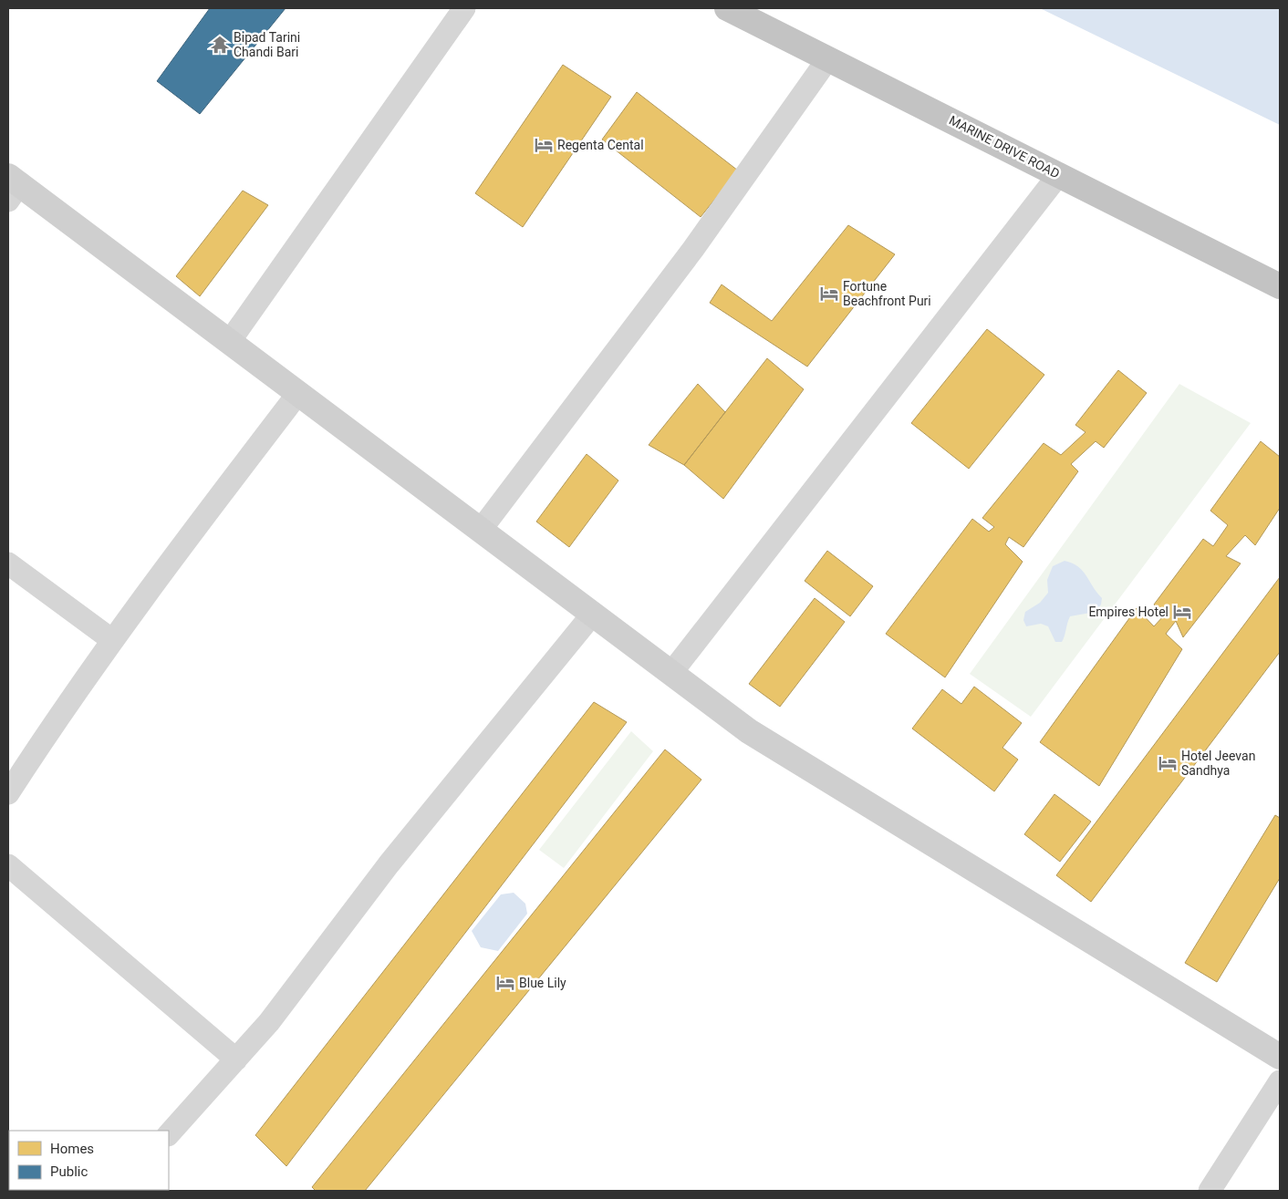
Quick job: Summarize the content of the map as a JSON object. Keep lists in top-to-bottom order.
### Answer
{
  "streets": {
    "highway": ["MARINE DRIVE ROAD"]
  },
  "places": {
    "temple": ["Bipad Tarini Chandi Bari"],
    "hotel": [
      "Regenta Cental",
      "Fortune Beachfront Puri",
      "Empires Hotel",
      "Hotel Jeevan Sandhya",
      "Blue Lily"
    ]
  },
  "legend": ["Homes", "Public"]
}
